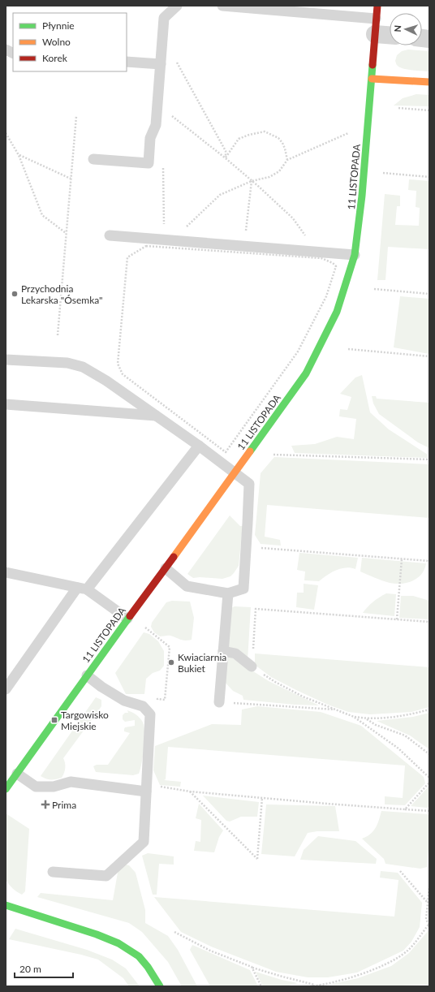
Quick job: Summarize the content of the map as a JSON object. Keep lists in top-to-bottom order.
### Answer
{
  "streets": {
    "street": ["11 LISTOPADA"]
  },
  "places": {
    "other": ["Przychodnia Lekarska \"Ósemka\"", "Kwiaciarnia Bukiet"],
    "transit": ["Targowisko Miejskie"],
    "health": ["Prima"]
  },
  "legend": ["Płynnie", "Wolno", "Korek"],
  "scale_bar": "20 m",
  "north": "left"
}
